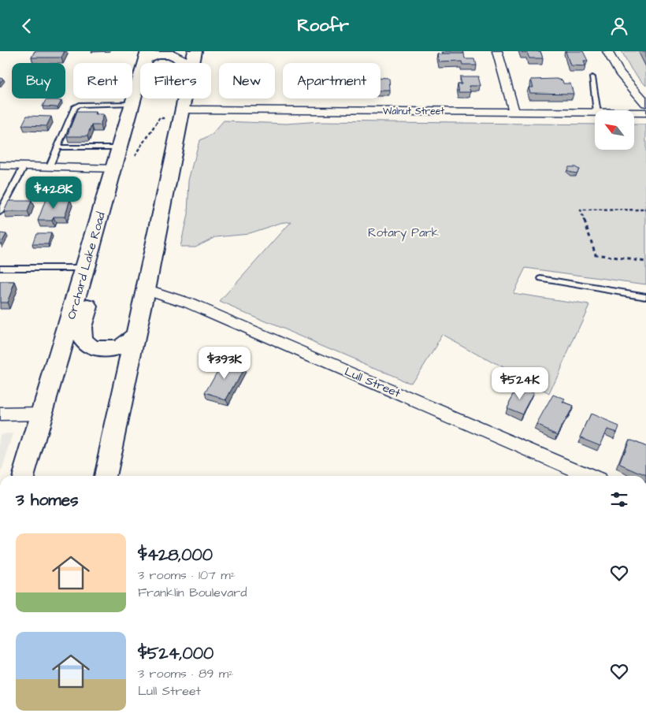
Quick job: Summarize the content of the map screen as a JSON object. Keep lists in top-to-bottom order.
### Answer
{
  "streets": {
    "main road": ["Orchard Lake Road"],
    "street": ["Walnut Street", "Lull Street"]
  },
  "parks": ["Rotary Park"],
  "north": "top left",
  "page": {
    "header": "Roofr",
    "chip": [
      "Buy",
      "Rent",
      "Filters",
      "New",
      "Apartment"
    ],
    "price": ["$428K", "$393K", "$524K"],
    "heading": "3 homes",
    "list": [
      {
        "name": "$428,000",
        "note": "3 rooms · 107 m² · Franklin Boulevard"
      },
      {
        "name": "$524,000",
        "note": "3 rooms · 89 m² · Lull Street"
      }
    ]
  }
}
